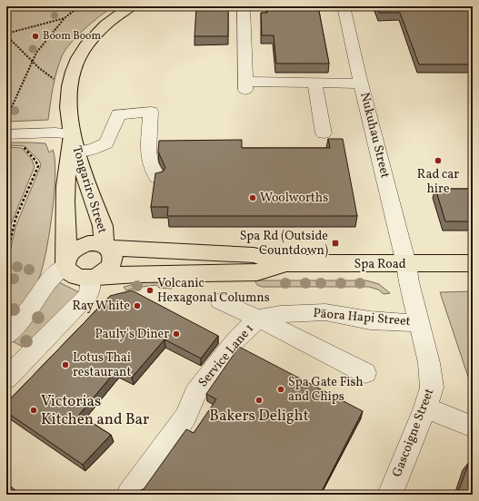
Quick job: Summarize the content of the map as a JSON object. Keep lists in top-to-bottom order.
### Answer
{
  "streets": {
    "main road": ["Tongariro Street", "Spa Road"],
    "street": [
      "Nukuhau Street",
      "Pāora Hapi Street",
      "Service Lane 1",
      "Gascoigne Street"
    ]
  },
  "crossings": [
    ["Nukuhau Street", "Spa Road"],
    ["Nukuhau Street", "Gascoigne Street"],
    ["Tongariro Street", "Spa Road"],
    ["Spa Road", "Gascoigne Street"],
    ["Pāora Hapi Street", "Service Lane 1"],
    ["Pāora Hapi Street", "Gascoigne Street"]
  ],
  "places": {
    "other": [
      "Boom Boom",
      "Rad car hire",
      "Woolworths",
      "Volcanic Hexagonal Columns",
      "Ray White",
      "Pauly's Diner",
      "Lotus Thai restaurant",
      "Spa Gate Fish and Chips",
      "Bakers Delight",
      "Victorias Kitchen and Bar"
    ],
    "transit": ["Spa Rd (Outside Countdown)"]
  }
}
